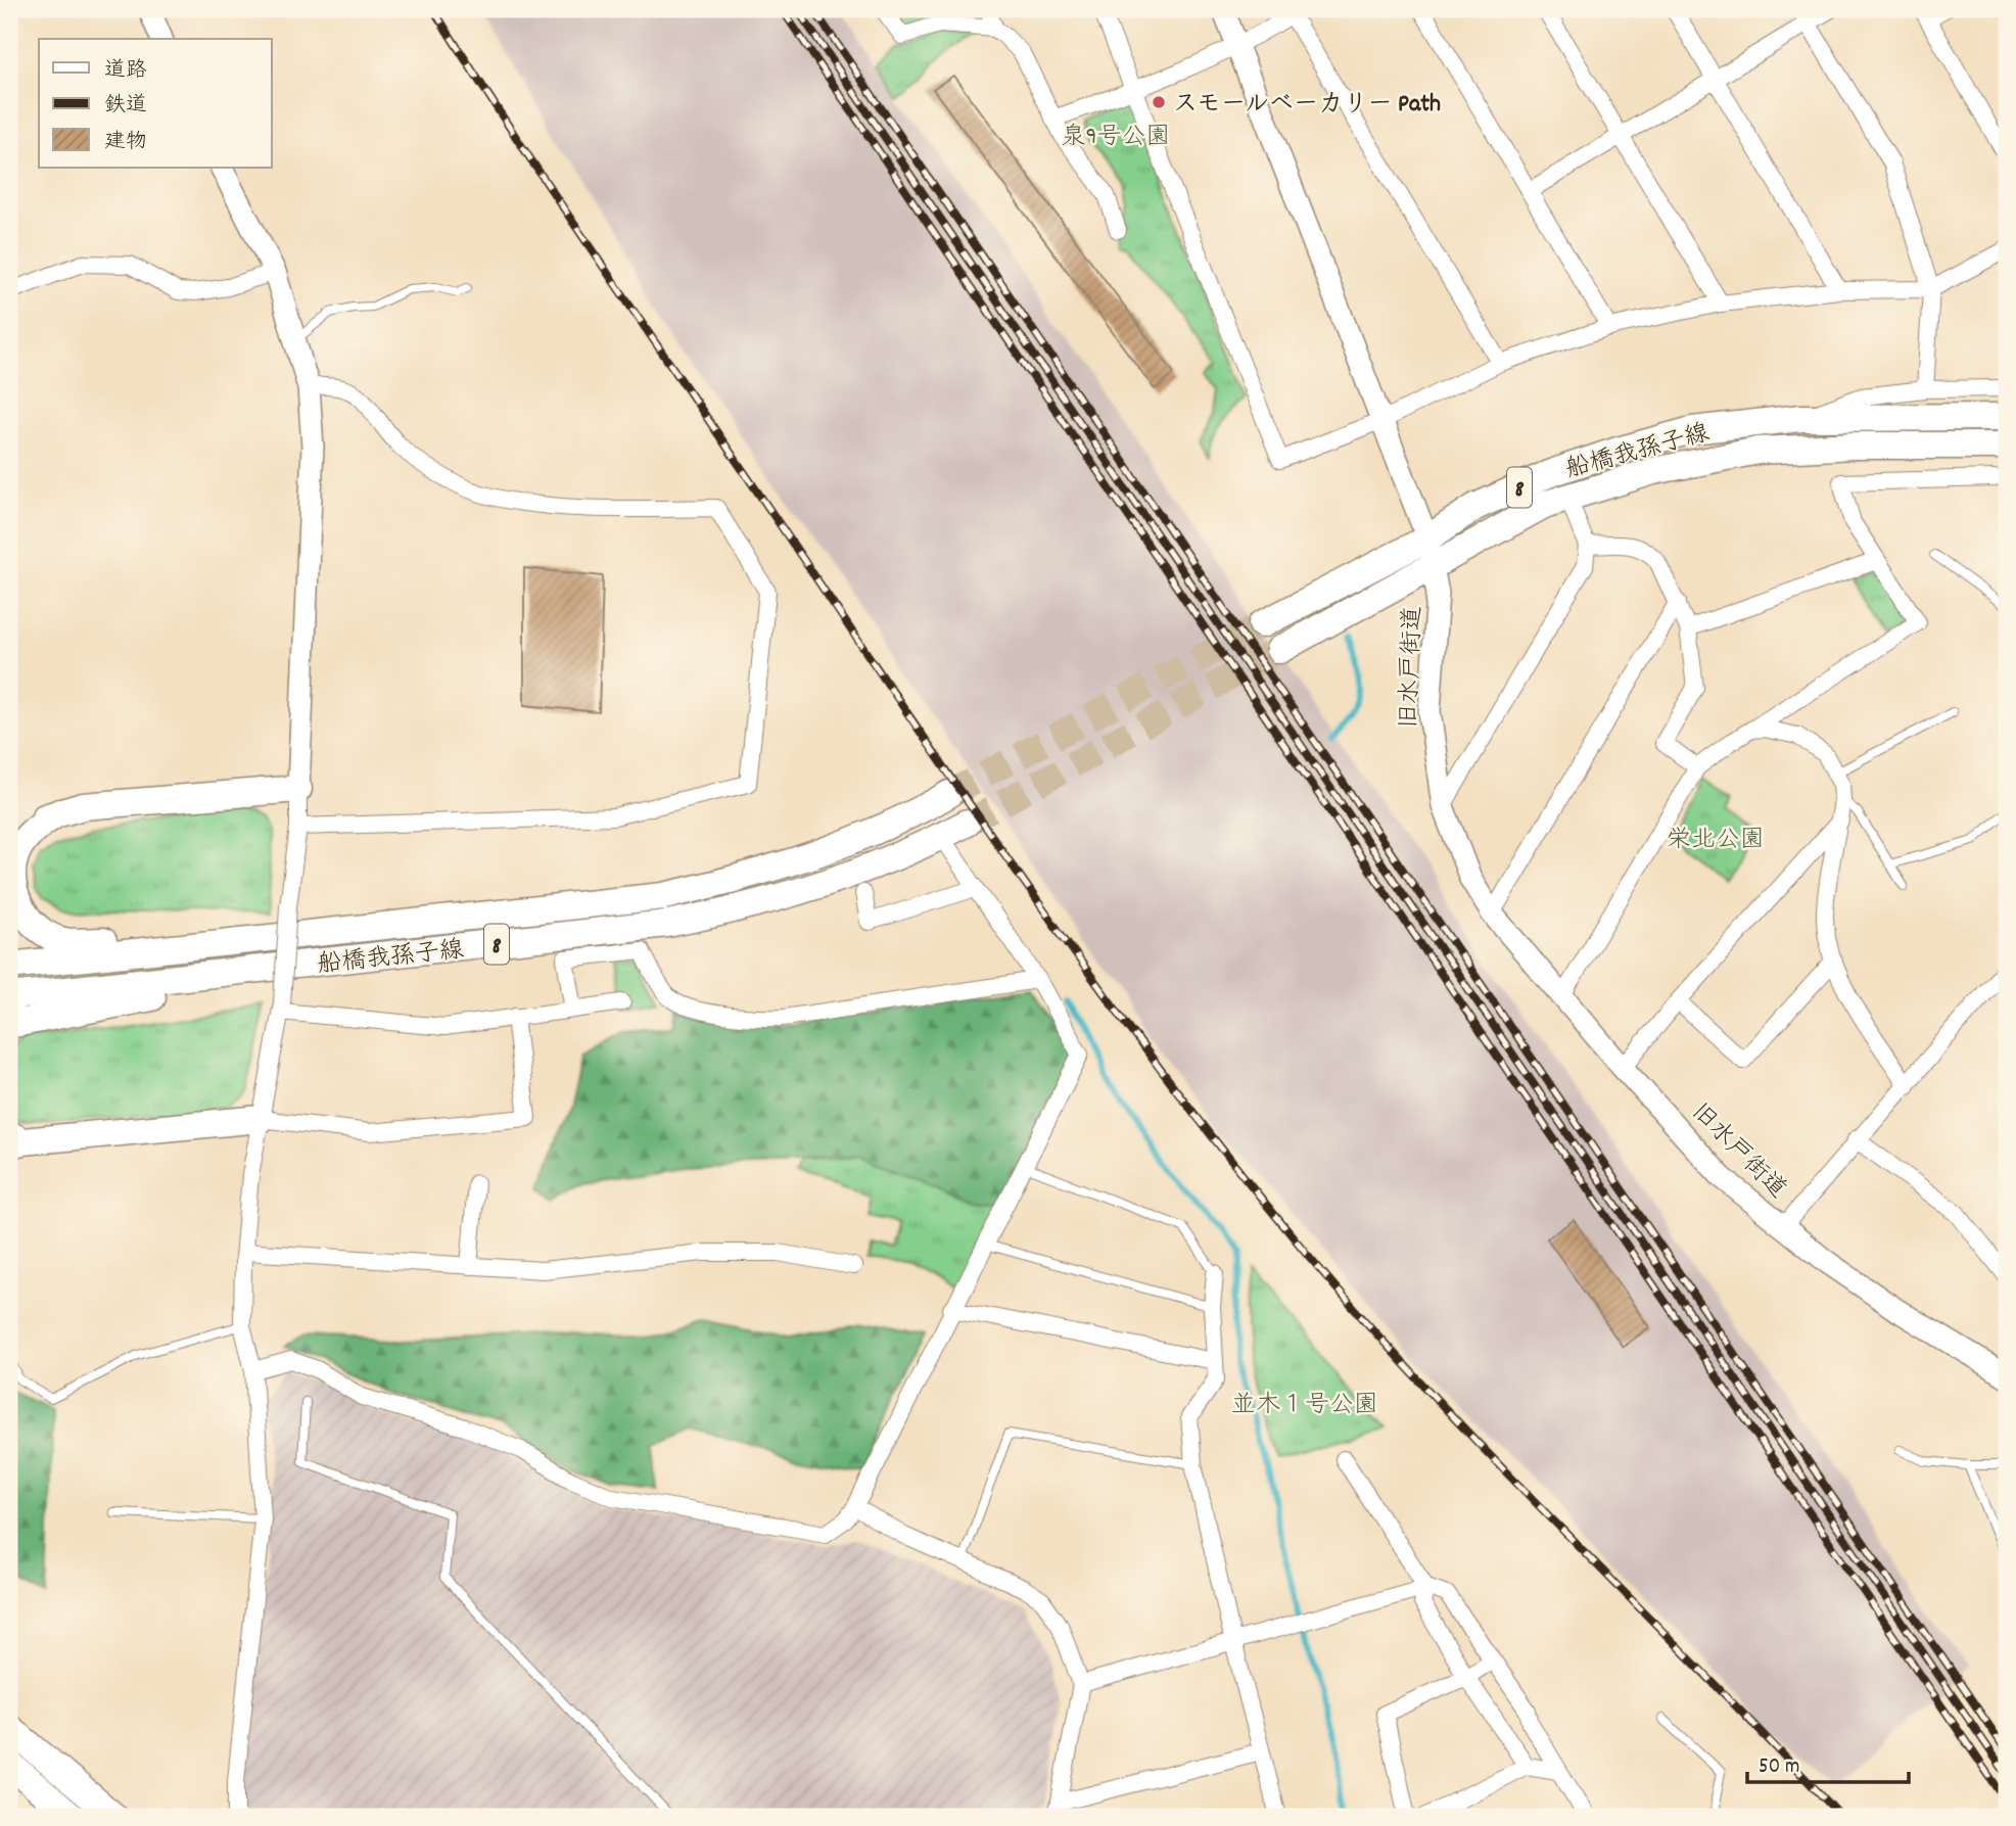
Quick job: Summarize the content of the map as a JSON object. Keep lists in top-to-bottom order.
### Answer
{
  "streets": {
    "main road": ["船橋我孫子線", "8"],
    "street": ["旧水戸街道"]
  },
  "crossings": [
    ["船橋我孫子線", "旧水戸街道"]
  ],
  "parks": ["泉9号公園", "栄北公園", "並木１号公園"],
  "places": ["スモールベーカリー Path"],
  "legend": ["道路", "鉄道", "建物"],
  "scale_bar": "50 m"
}
